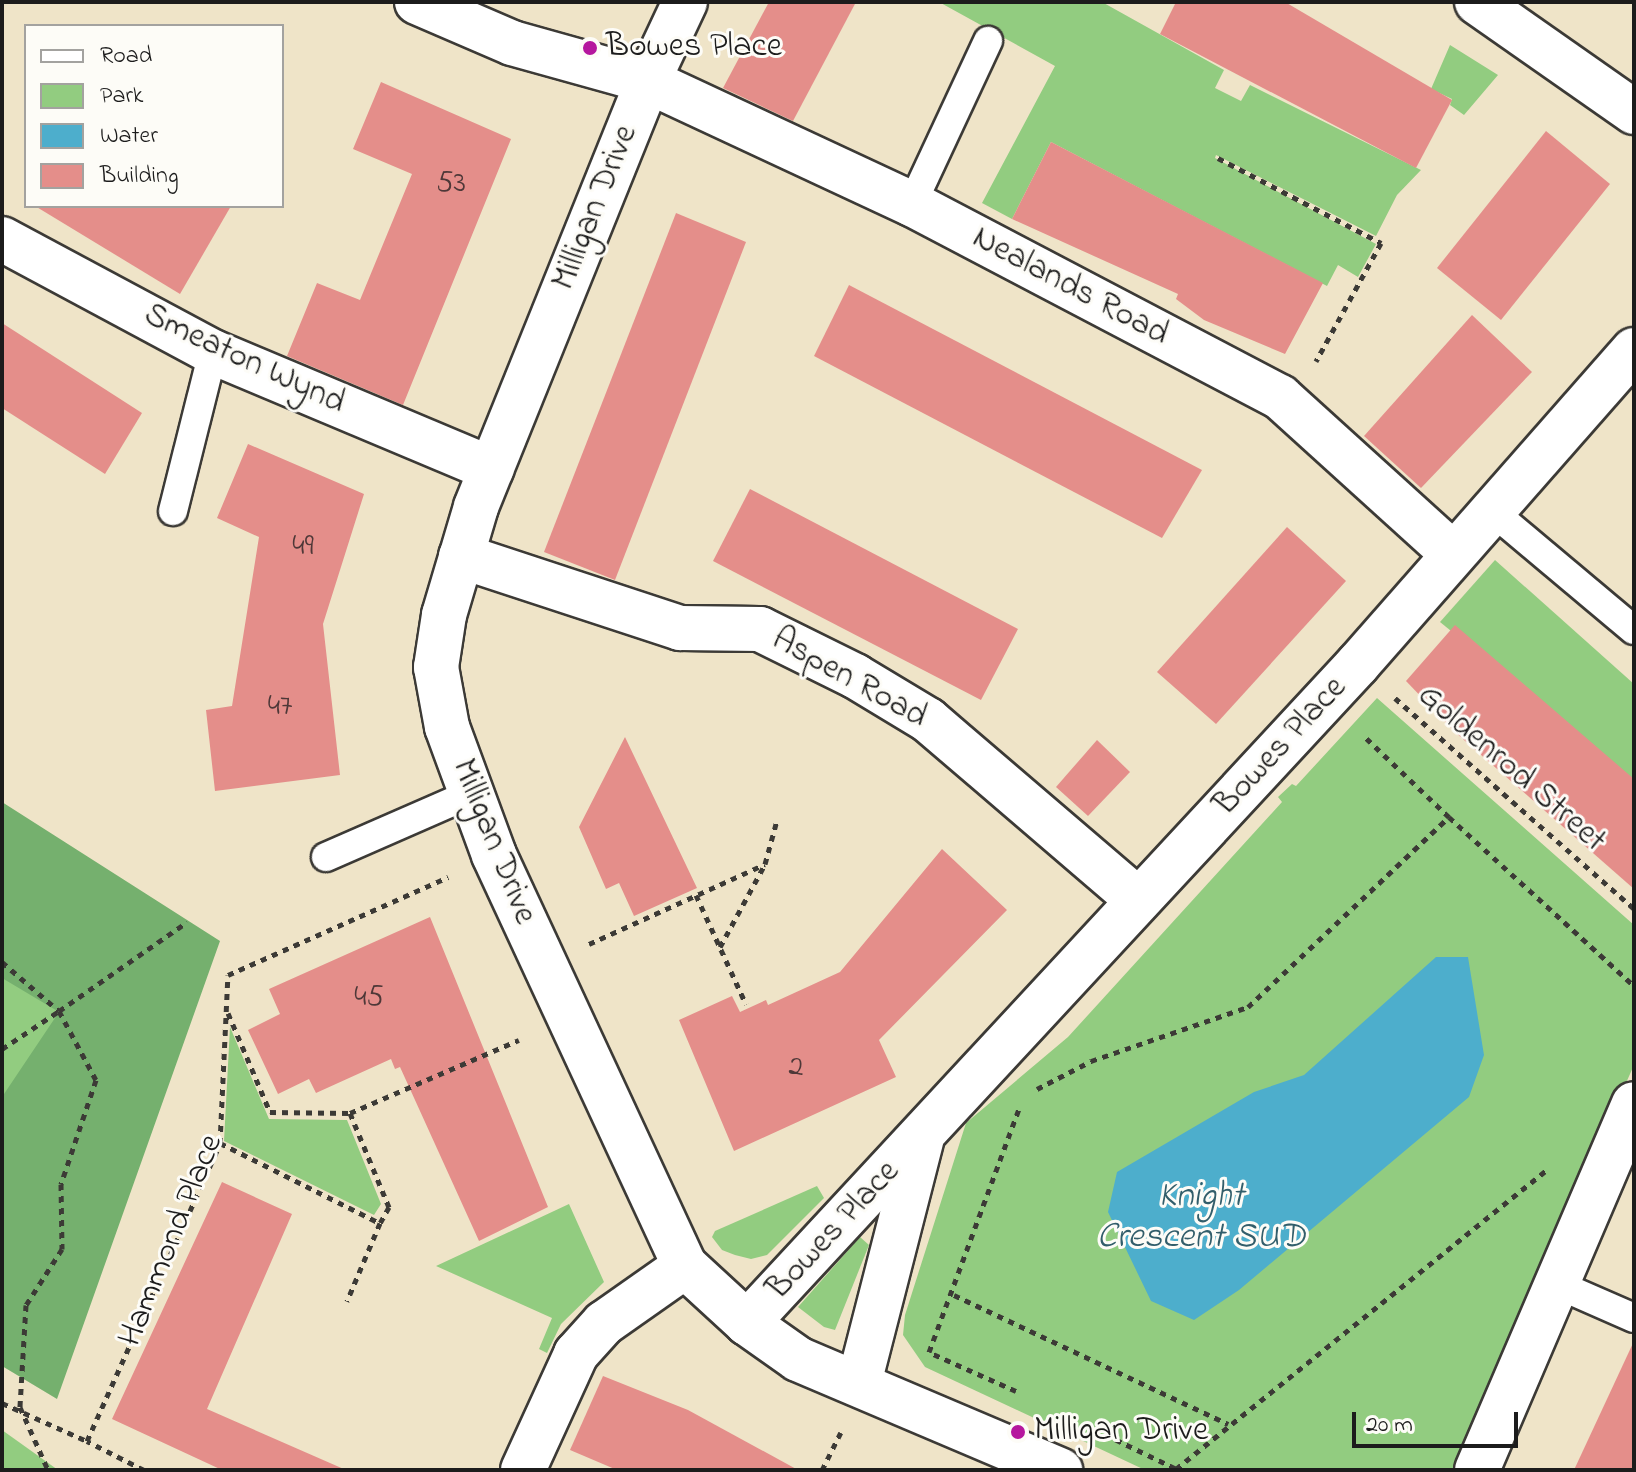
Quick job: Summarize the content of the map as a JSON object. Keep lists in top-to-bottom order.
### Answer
{
  "streets": {
    "street": [
      "Milligan Drive",
      "Nealands Road",
      "Smeaton Wynd",
      "Aspen Road",
      "Bowes Place"
    ],
    "path": ["Goldenrod Street", "Hammond Place"]
  },
  "crossings": [
    ["Milligan Drive", "Nealands Road"],
    ["Milligan Drive", "Smeaton Wynd"],
    ["Milligan Drive", "Aspen Road"],
    ["Milligan Drive", "Bowes Place"],
    ["Milligan Drive", "Hammond Place"],
    ["Nealands Road", "Bowes Place"],
    ["Aspen Road", "Bowes Place"],
    ["Bowes Place", "Goldenrod Street"]
  ],
  "water": ["Knight Crescent SUD"],
  "places": ["Bowes Place", "Milligan Drive"],
  "house_numbers": [
    "53",
    "49",
    "47",
    "45",
    "2"
  ],
  "legend": [
    "Road",
    "Park",
    "Water",
    "Building"
  ],
  "scale_bar": "20 m"
}
